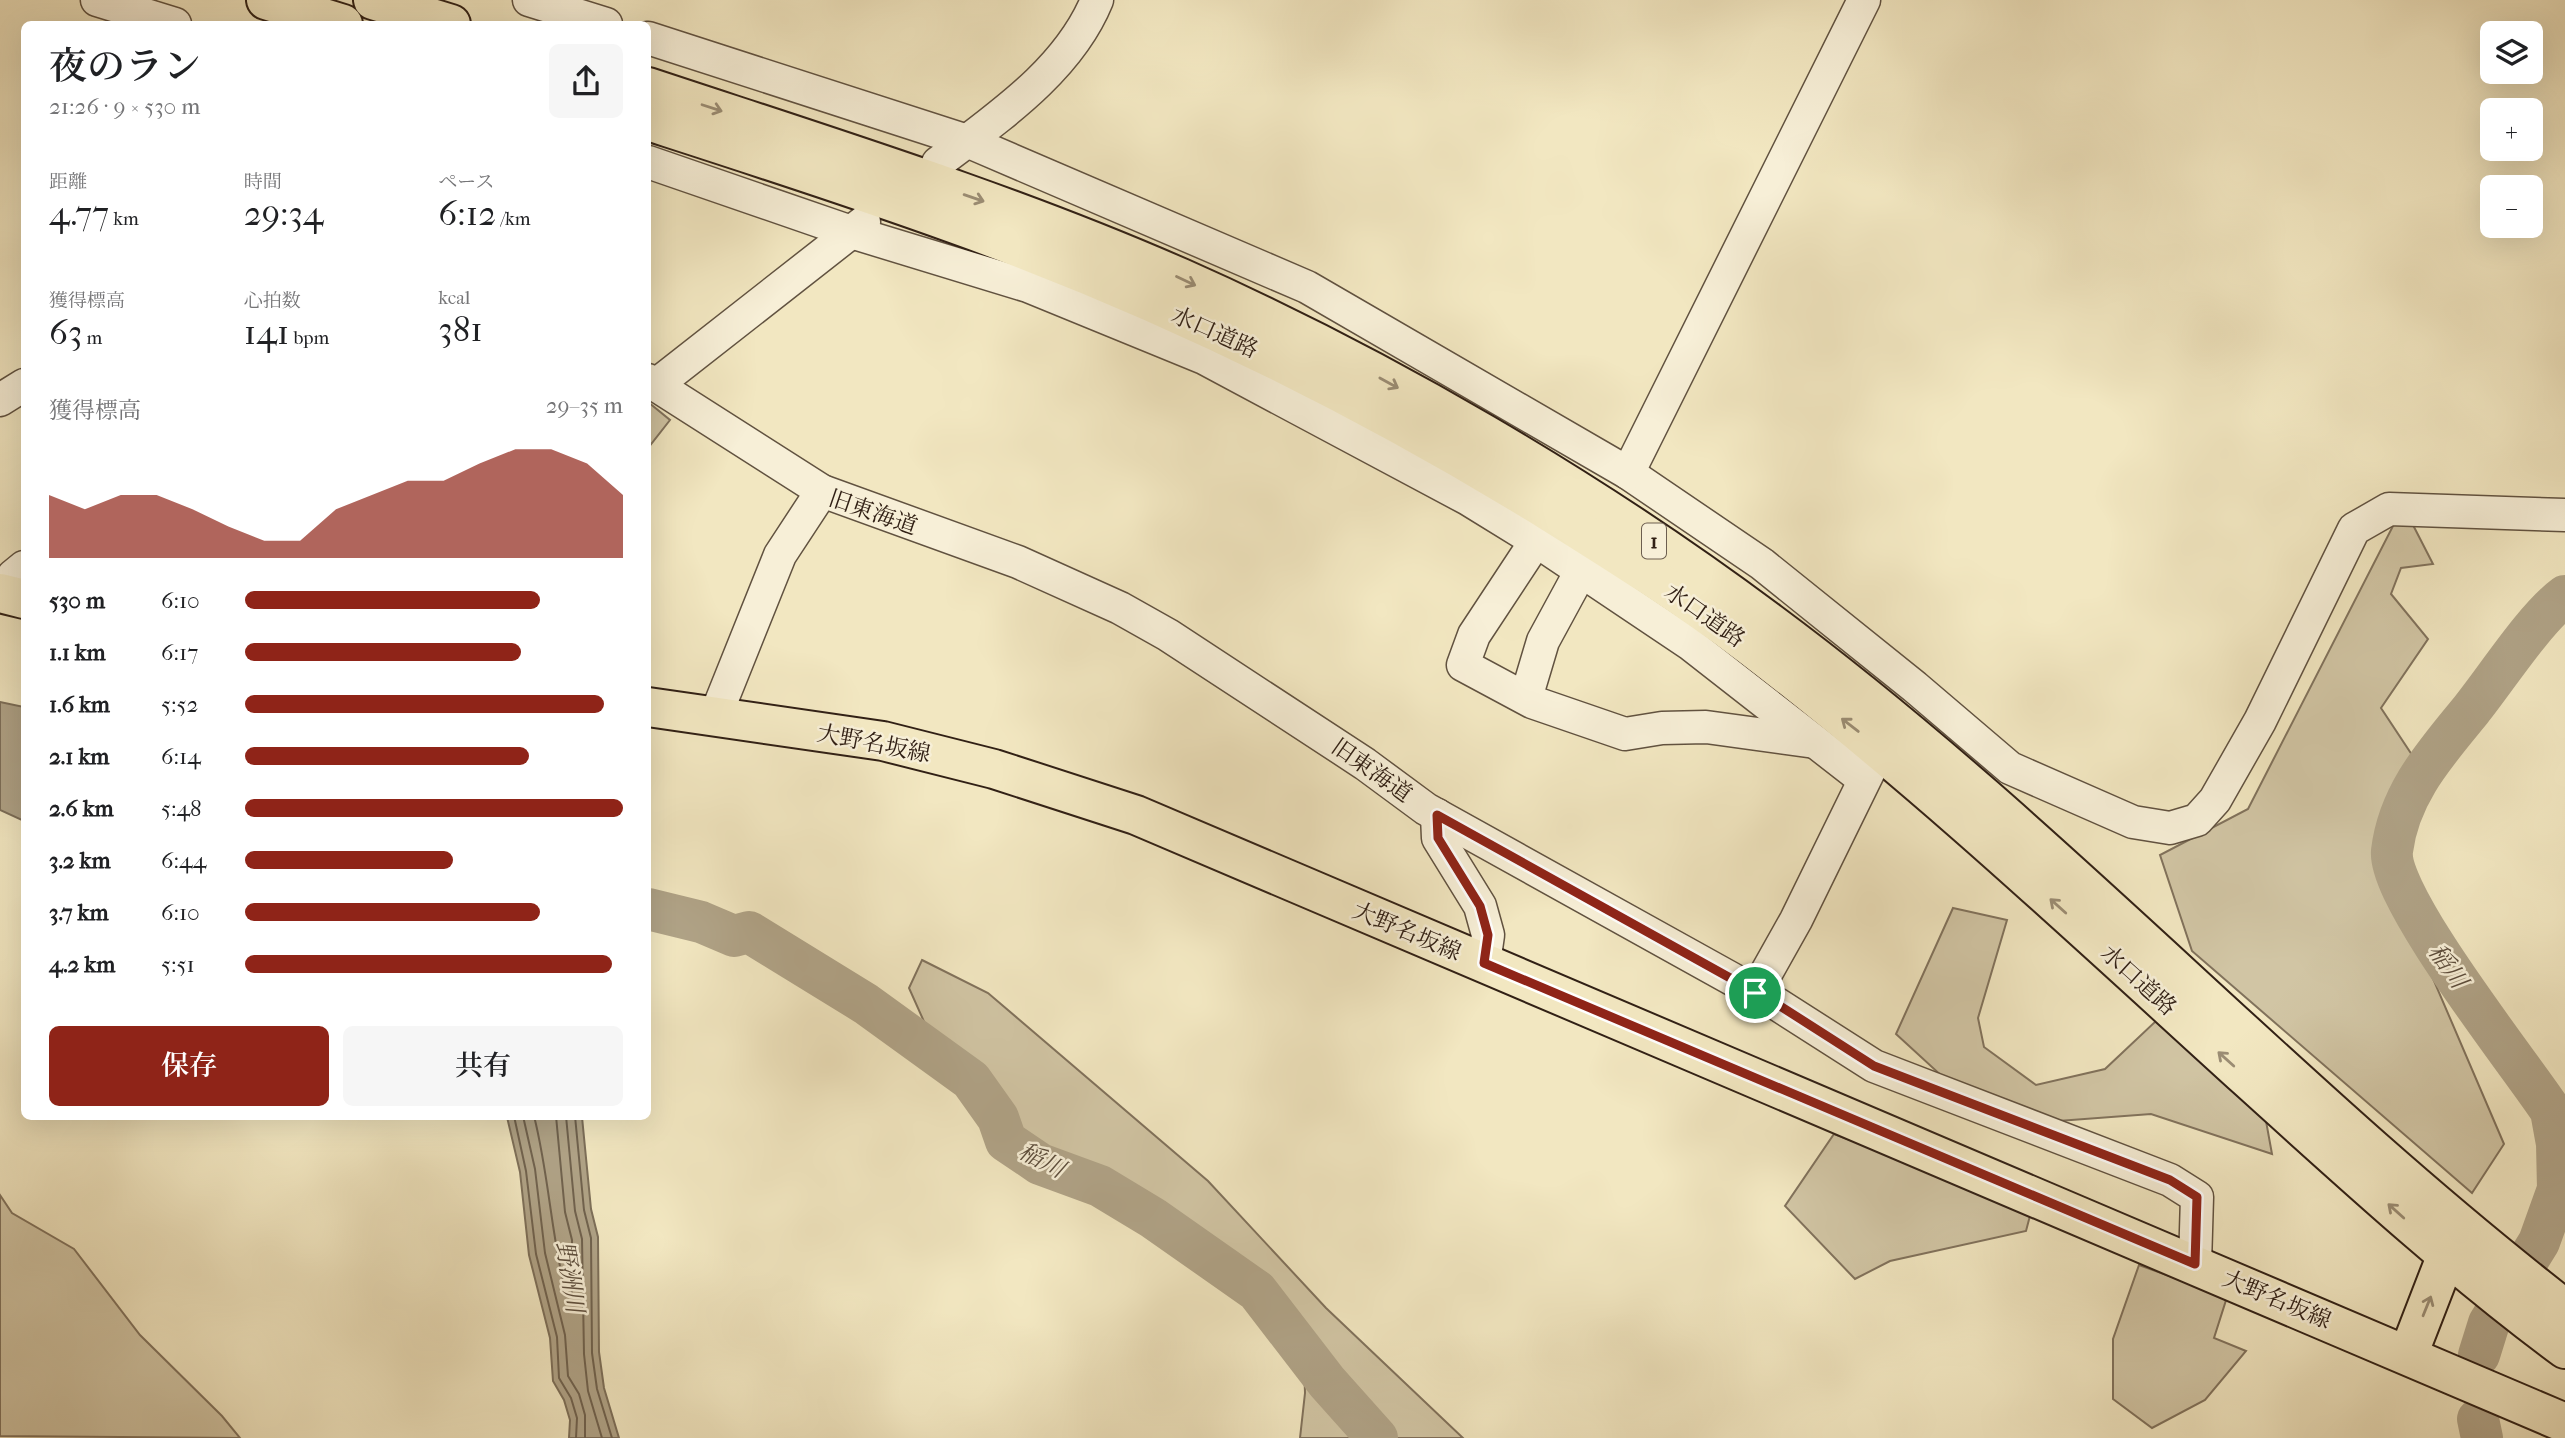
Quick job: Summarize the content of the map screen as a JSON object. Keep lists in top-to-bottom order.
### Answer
{
  "streets": {
    "main road": ["水口道路", "1", "大野名坂線"],
    "street": ["旧東海道"]
  },
  "crossings": [
    ["旧東海道", "大野名坂線"]
  ],
  "water": ["稲川", "野洲川"],
  "page": {
    "map_buttons": ["+", "−"],
    "heading": ["夜のラン", "21:26 · 9 × 530 m"],
    "stats": [
      ["距離", "4.77 km"],
      ["時間", "29:34"],
      ["ペース", "6:12 /km"],
      ["獲得標高", "63 m"],
      ["心拍数", "141 bpm"],
      ["kcal", "381"]
    ],
    "chart": ["獲得標高", "29–35 m"],
    "list": [
      {
        "name": "530 m",
        "note": "6:10"
      },
      {
        "name": "1.1 km",
        "note": "6:17"
      },
      {
        "name": "1.6 km",
        "note": "5:52"
      },
      {
        "name": "2.1 km",
        "note": "6:14"
      },
      {
        "name": "2.6 km",
        "note": "5:48"
      },
      {
        "name": "3.2 km",
        "note": "6:44"
      },
      {
        "name": "3.7 km",
        "note": "6:10"
      },
      {
        "name": "4.2 km",
        "note": "5:51"
      }
    ],
    "buttons": ["保存", "共有"]
  }
}
